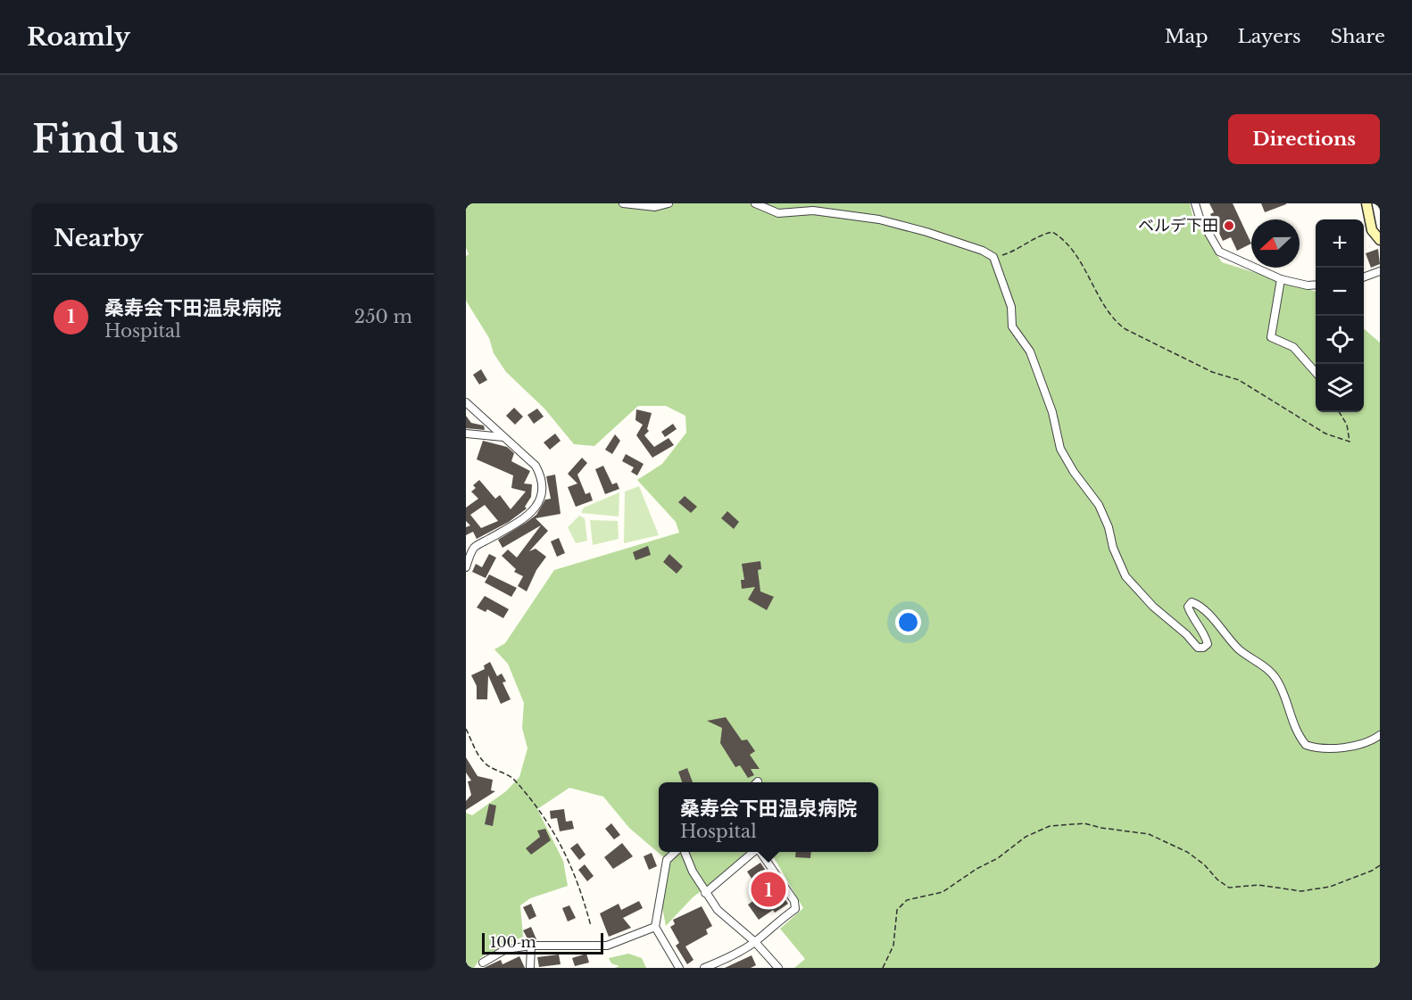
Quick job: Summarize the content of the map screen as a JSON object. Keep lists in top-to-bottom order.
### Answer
{
  "places": ["ベルデ下田"],
  "scale_bar": "100 m",
  "north": "left",
  "page": {
    "header": "Roamly",
    "nav": ["Map", "Layers", "Share"],
    "buttons": "Directions",
    "title": "Find us",
    "heading": "Nearby",
    "map_buttons": ["+", "−"],
    "list": [
      {
        "mark": "1",
        "name": "桑寿会下田温泉病院",
        "note": "Hospital",
        "value": "250 m"
      }
    ],
    "popup": ["桑寿会下田温泉病院", "Hospital"],
    "pins": "1",
    "scale": "100 m"
  }
}
